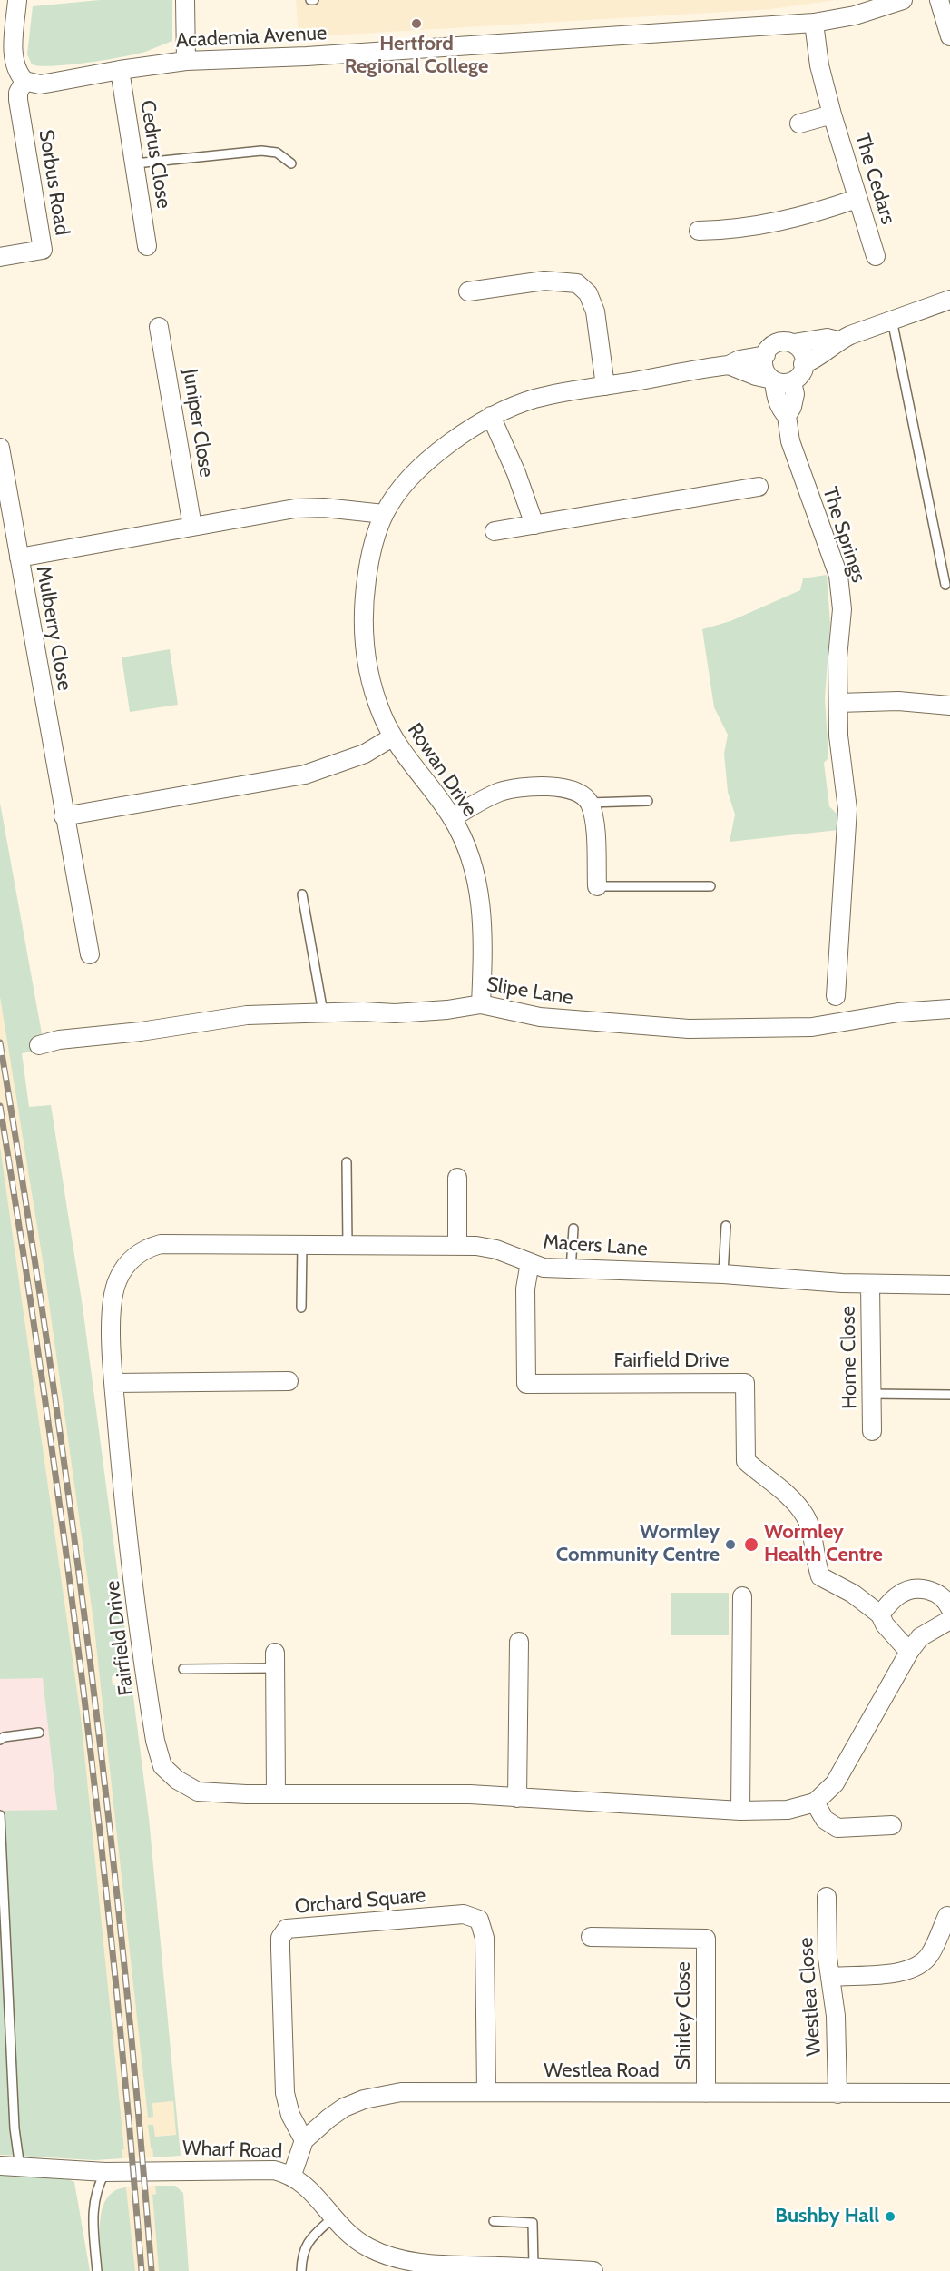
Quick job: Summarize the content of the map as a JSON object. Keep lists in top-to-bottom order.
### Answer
{
  "streets": {
    "street": [
      "Academia Avenue",
      "Cedrus Close",
      "The Cedars",
      "Sorbus Road",
      "Juniper Close",
      "The Springs",
      "Mulberry Close",
      "Rowan Drive",
      "Slipe Lane",
      "Macers Lane",
      "Home Close",
      "Fairfield Drive",
      "Orchard Square",
      "Westlea Close",
      "Shirley Close",
      "Westlea Road",
      "Wharf Road"
    ]
  },
  "crossings": [
    ["Academia Avenue", "Cedrus Close"],
    ["Academia Avenue", "The Cedars"],
    ["Academia Avenue", "Sorbus Road"],
    ["The Springs", "Rowan Drive"],
    ["Rowan Drive", "Slipe Lane"],
    ["Macers Lane", "Home Close"],
    ["Macers Lane", "Fairfield Drive"],
    ["Orchard Square", "Westlea Road"],
    ["Westlea Close", "Westlea Road"],
    ["Shirley Close", "Westlea Road"]
  ],
  "places": [
    "Hertford Regional College",
    "Wormley Community Centre",
    "Wormley Health Centre",
    "Bushby Hall"
  ]
}
